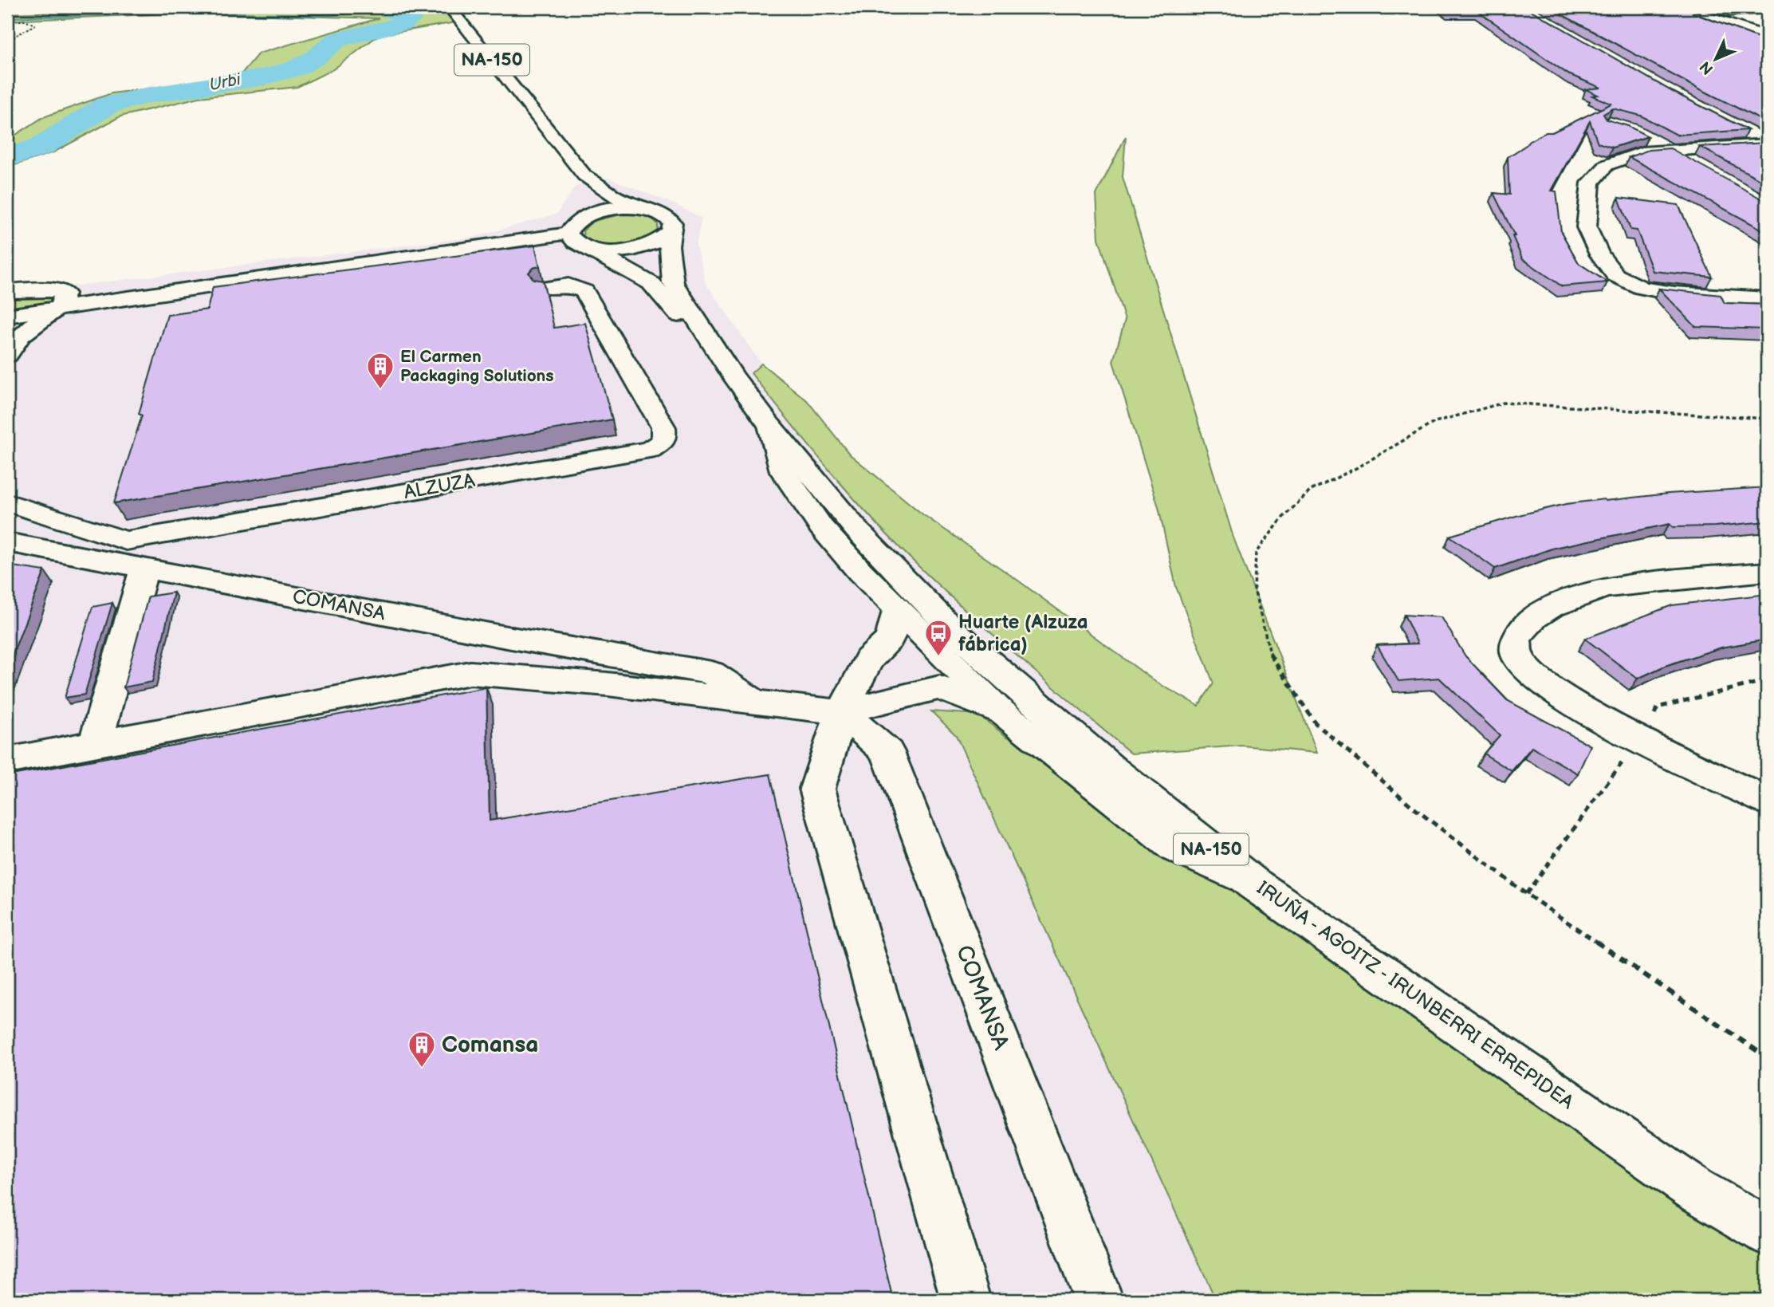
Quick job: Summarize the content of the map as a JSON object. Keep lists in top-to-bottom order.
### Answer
{
  "streets": {
    "street": [
      "NA-150",
      "ALZUZA",
      "COMANSA",
      "IRUÑA - AGOITZ - IRUNBERRI ERREPIDEA"
    ]
  },
  "water": ["Urbi"],
  "places": {
    "building": ["El Carmen Packaging Solutions", "Comansa"],
    "bus stop": ["Huarte (Alzuza fábrica)"]
  },
  "north": "bottom left"
}
